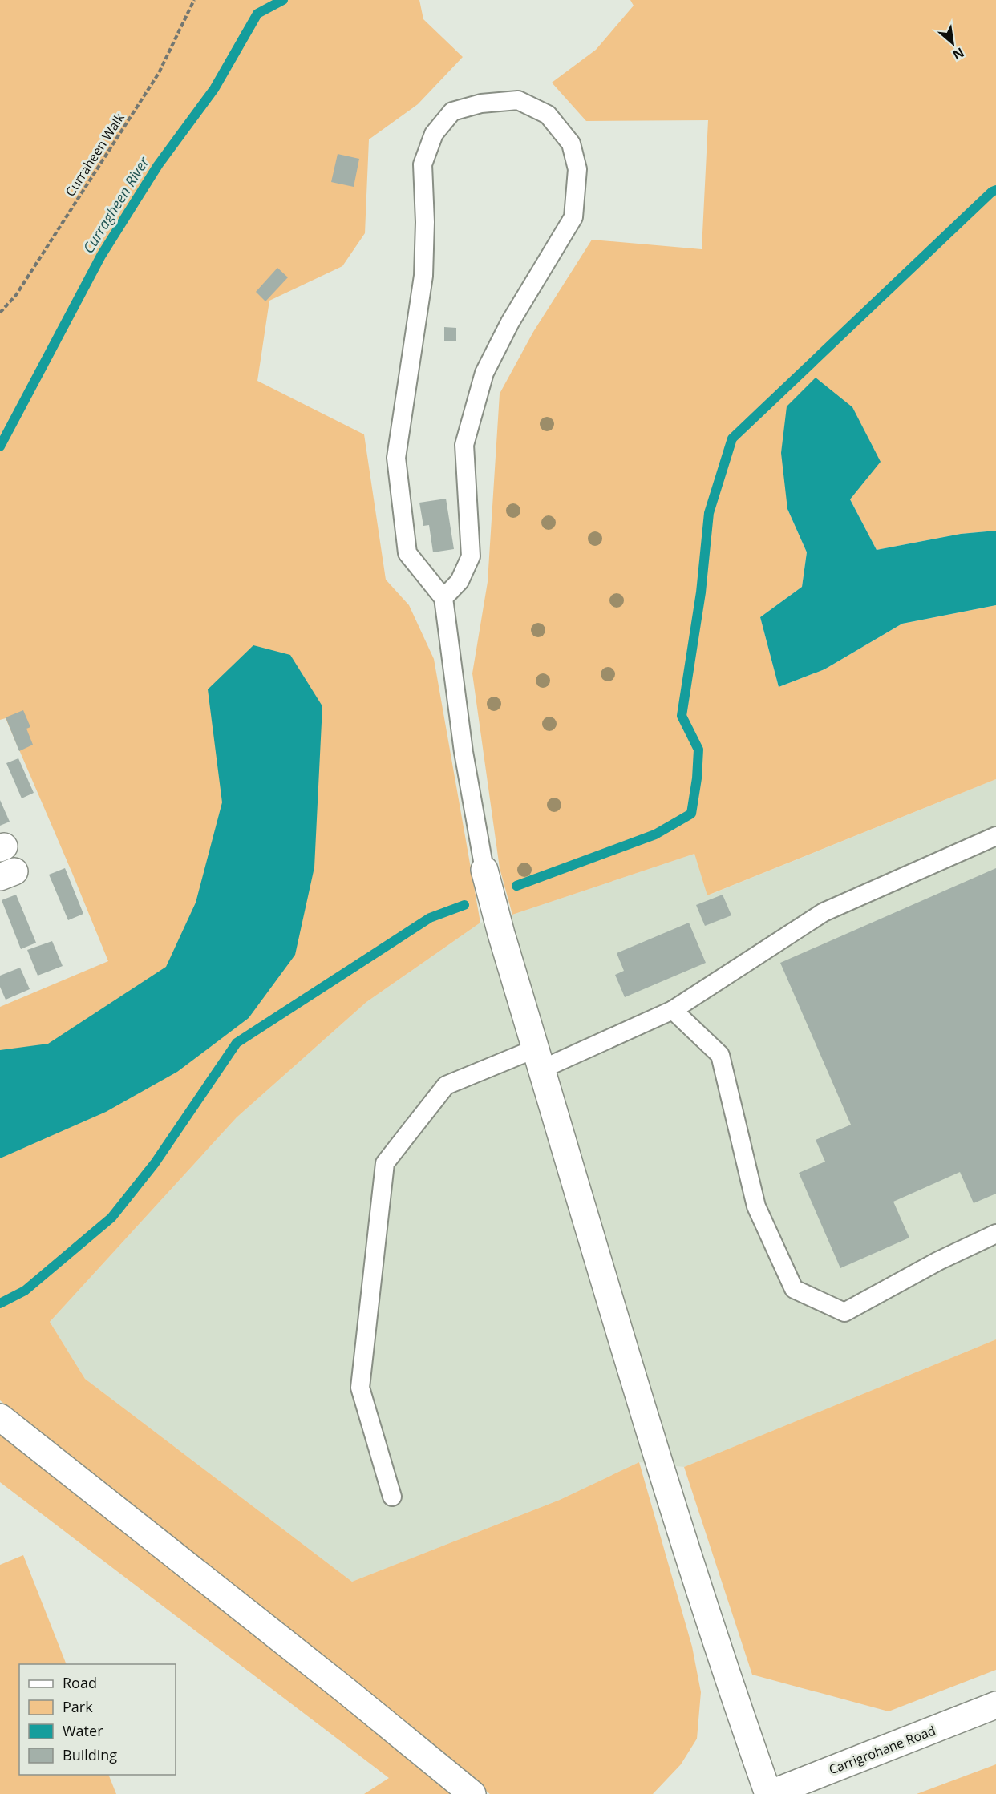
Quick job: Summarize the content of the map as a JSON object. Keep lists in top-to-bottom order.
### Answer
{
  "streets": {
    "main road": ["Carrigrohane Road"],
    "path": ["Curraheen Walk"]
  },
  "water": ["Curragheen River"],
  "legend": [
    "Road",
    "Park",
    "Water",
    "Building"
  ],
  "north": "bottom right"
}
